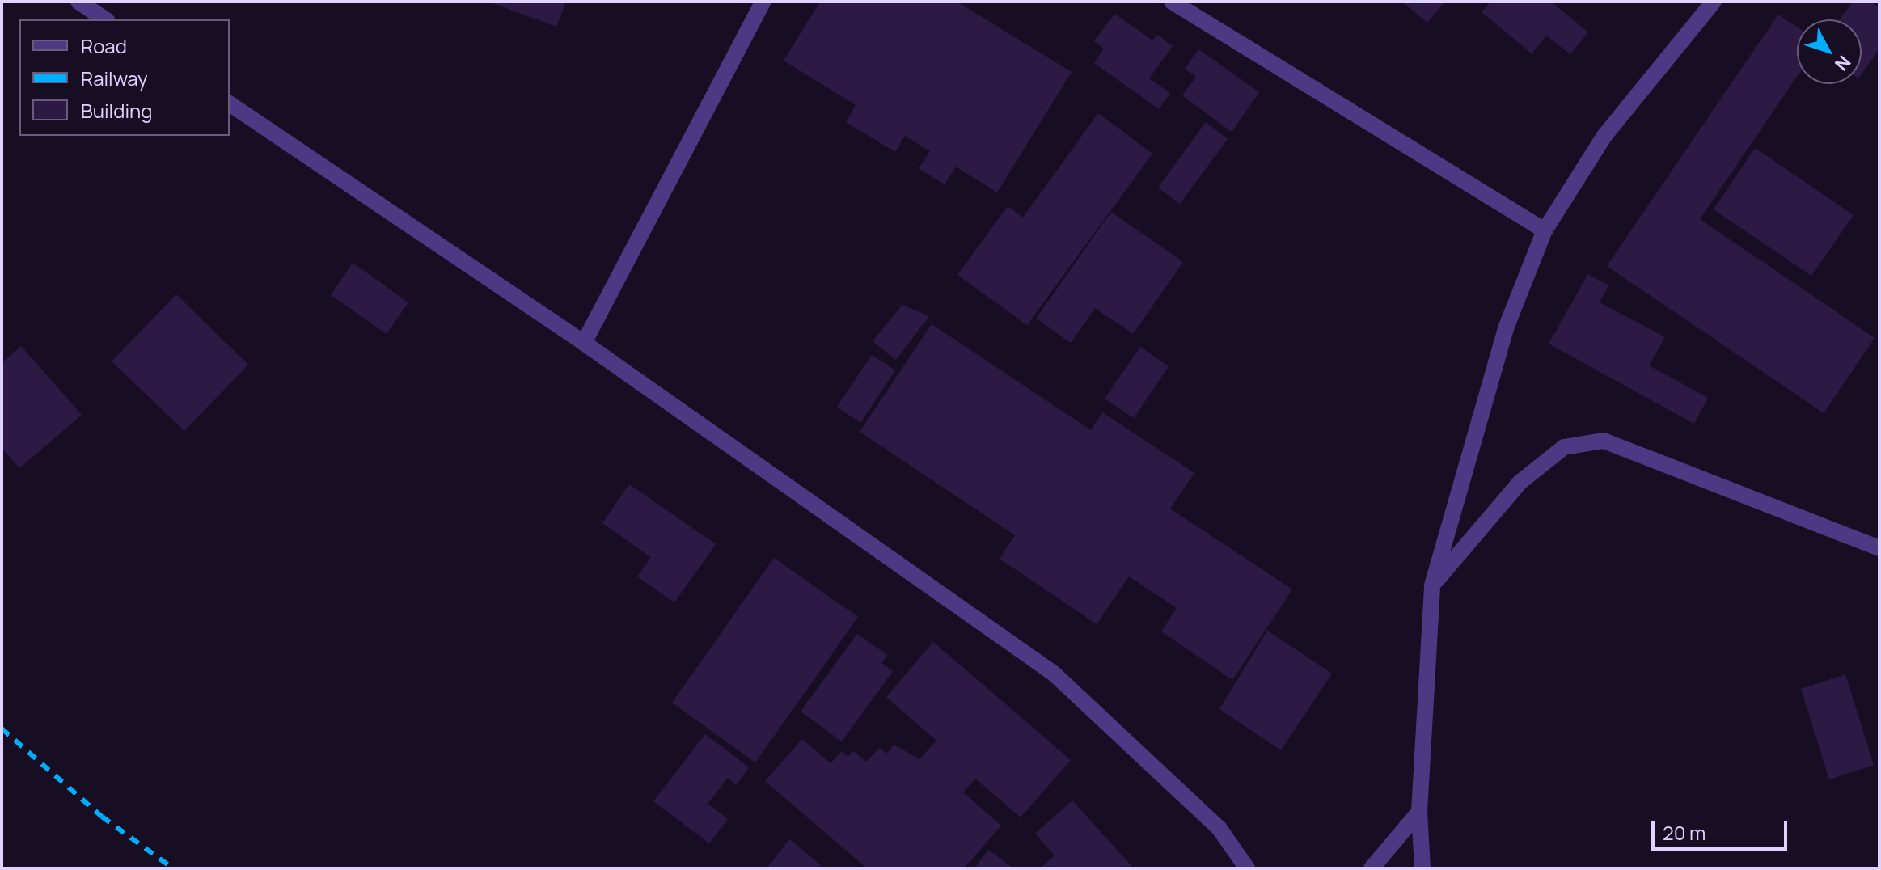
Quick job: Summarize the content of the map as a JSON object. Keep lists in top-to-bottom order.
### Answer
{
  "legend": ["Road", "Railway", "Building"],
  "scale_bar": "20 m",
  "north": "bottom right"
}
